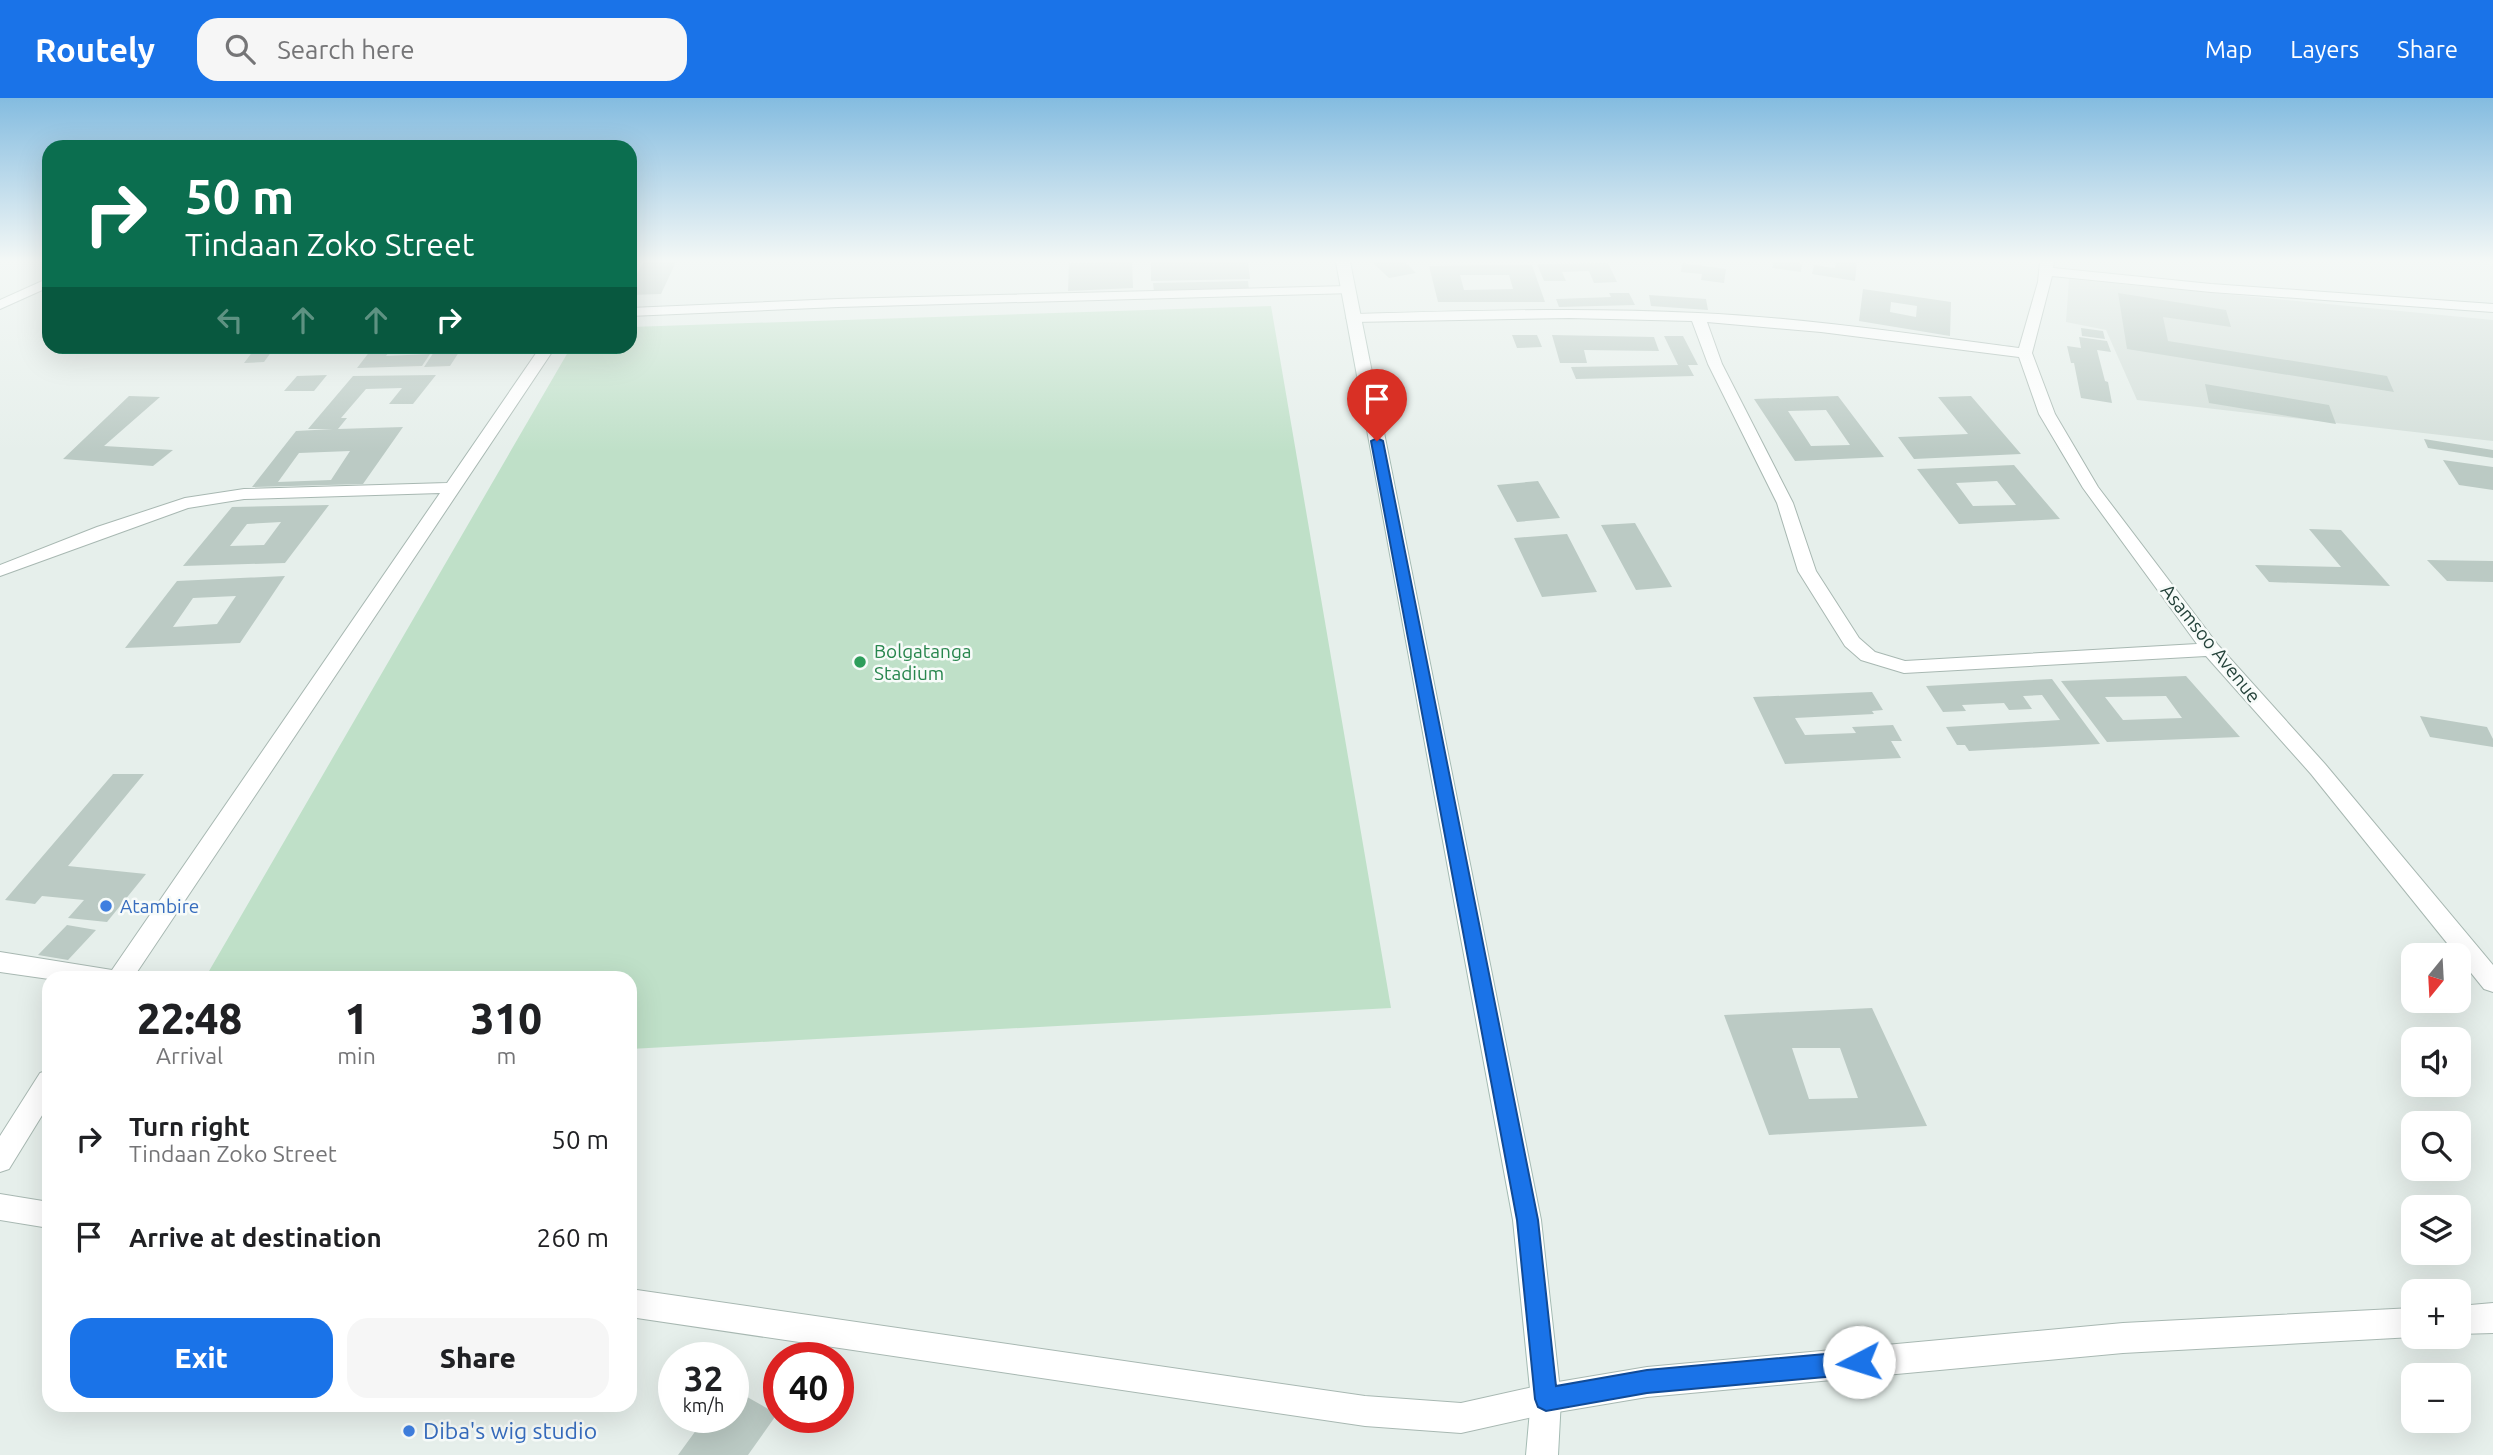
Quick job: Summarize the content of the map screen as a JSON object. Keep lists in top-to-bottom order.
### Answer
{
  "streets": {
    "street": ["Asamsoo Avenue"]
  },
  "places": ["Bolgatanga Stadium", "Atambire", "Diba's wig studio"],
  "north": "bottom",
  "page": {
    "header": "Routely",
    "search": "Search here",
    "nav": ["Map", "Layers", "Share"],
    "turn": ["50 m", "Tindaan Zoko Street"],
    "map_buttons": ["+", "−"],
    "eta": [
      "22:48",
      "Arrival",
      "1",
      "min",
      "310",
      "m"
    ],
    "list": [
      {
        "name": "Turn right",
        "note": "Tindaan Zoko Street",
        "value": "50 m"
      },
      {
        "name": "Arrive at destination",
        "value": "260 m"
      }
    ],
    "buttons": ["Exit", "Share"],
    "speed": "32 km/h",
    "limit": "40"
  }
}
